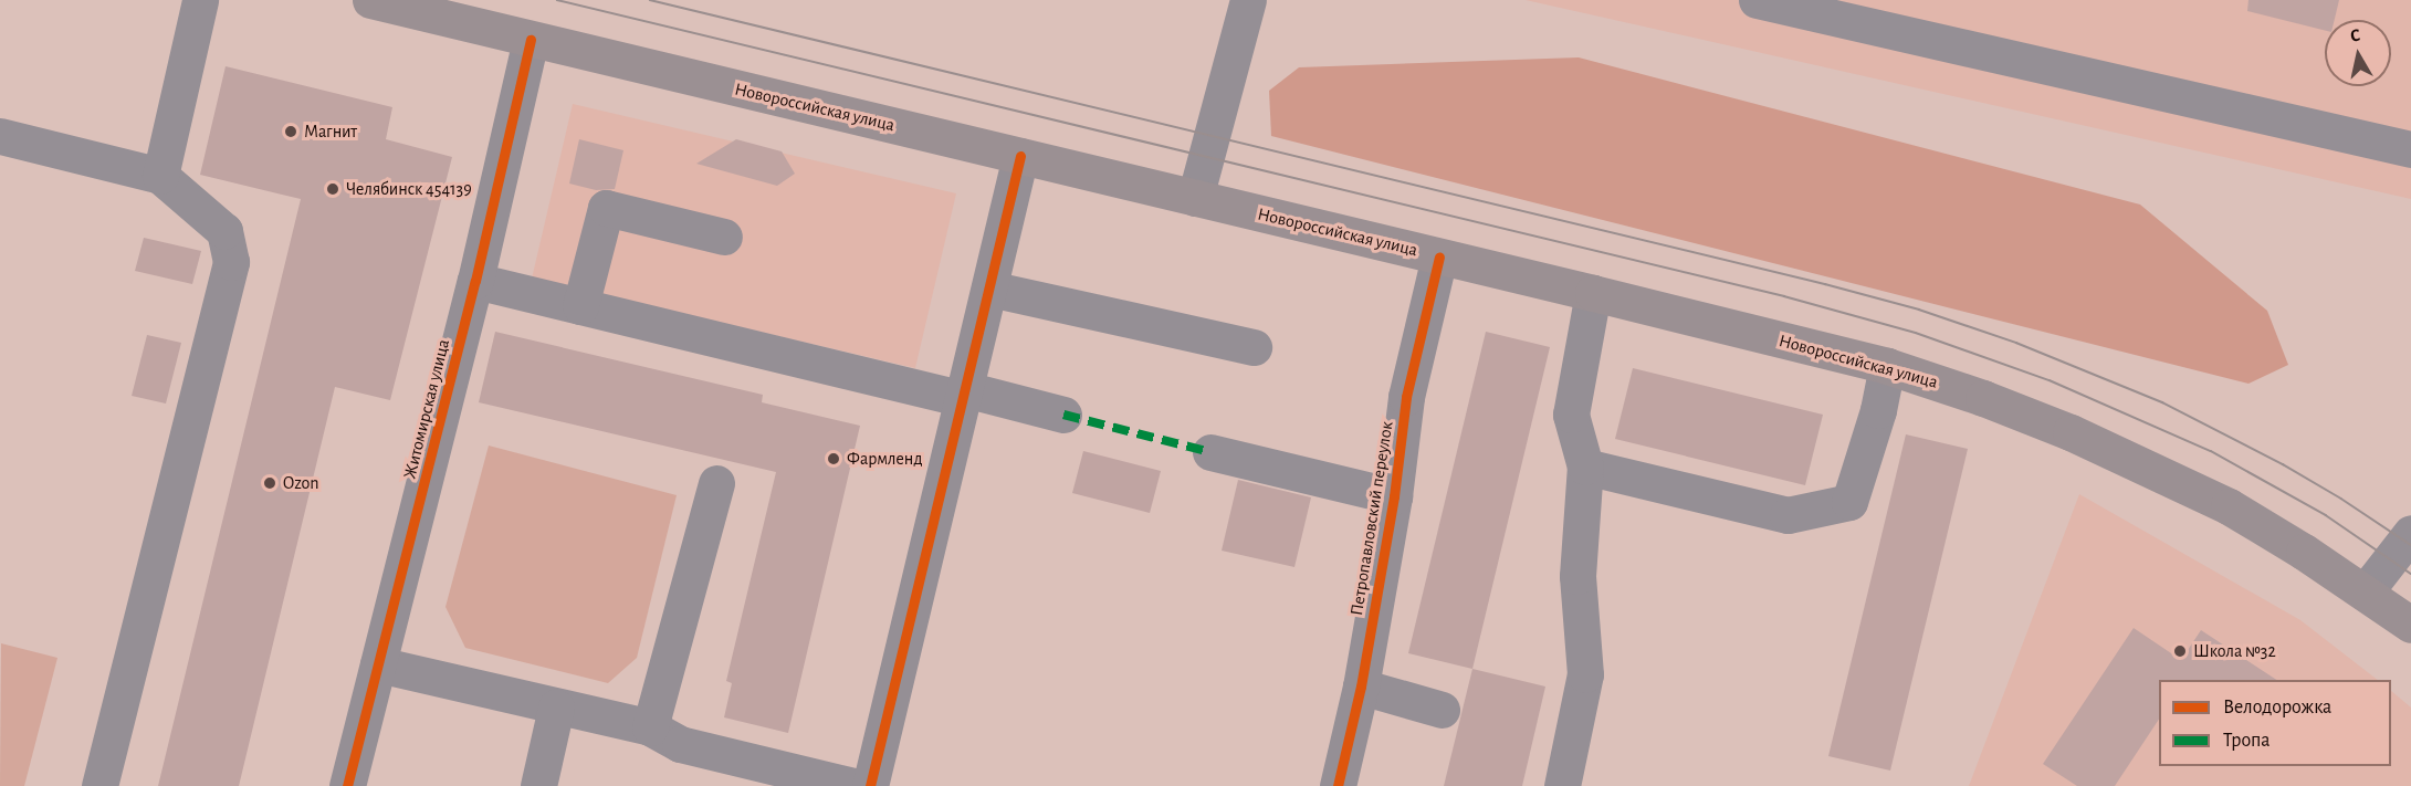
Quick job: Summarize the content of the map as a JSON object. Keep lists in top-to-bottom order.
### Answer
{
  "streets": {
    "main road": ["Новороссийская улица"],
    "street": ["Житомирская улица", "Петропавловский переулок"]
  },
  "crossings": [
    ["Новороссийская улица", "Житомирская улица"],
    ["Новороссийская улица", "Петропавловский переулок"]
  ],
  "places": [
    "Магнит",
    "Челябинск 454139",
    "Фармленд",
    "Ozon",
    "Школа №32"
  ],
  "legend": ["Велодорожка", "Тропа"],
  "north": "top"
}
